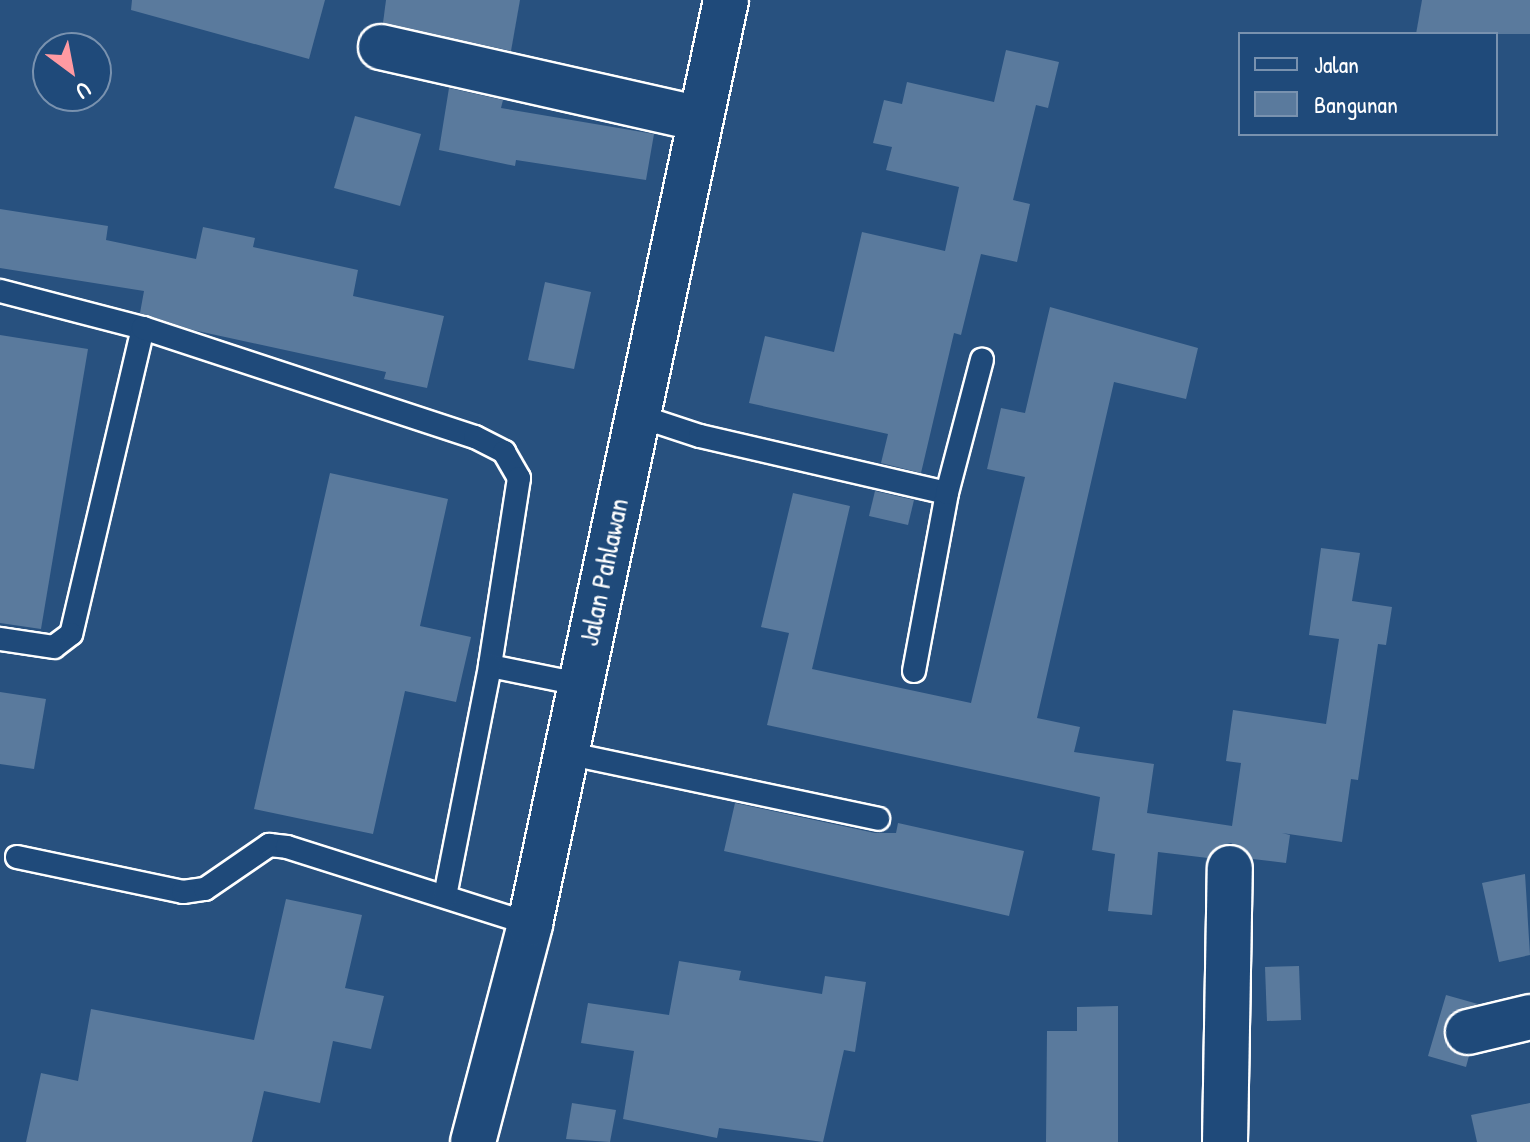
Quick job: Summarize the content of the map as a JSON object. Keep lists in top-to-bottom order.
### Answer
{
  "streets": {
    "street": ["Jalan Pahlawan"]
  },
  "legend": ["Jalan", "Bangunan"],
  "north": "bottom right"
}
